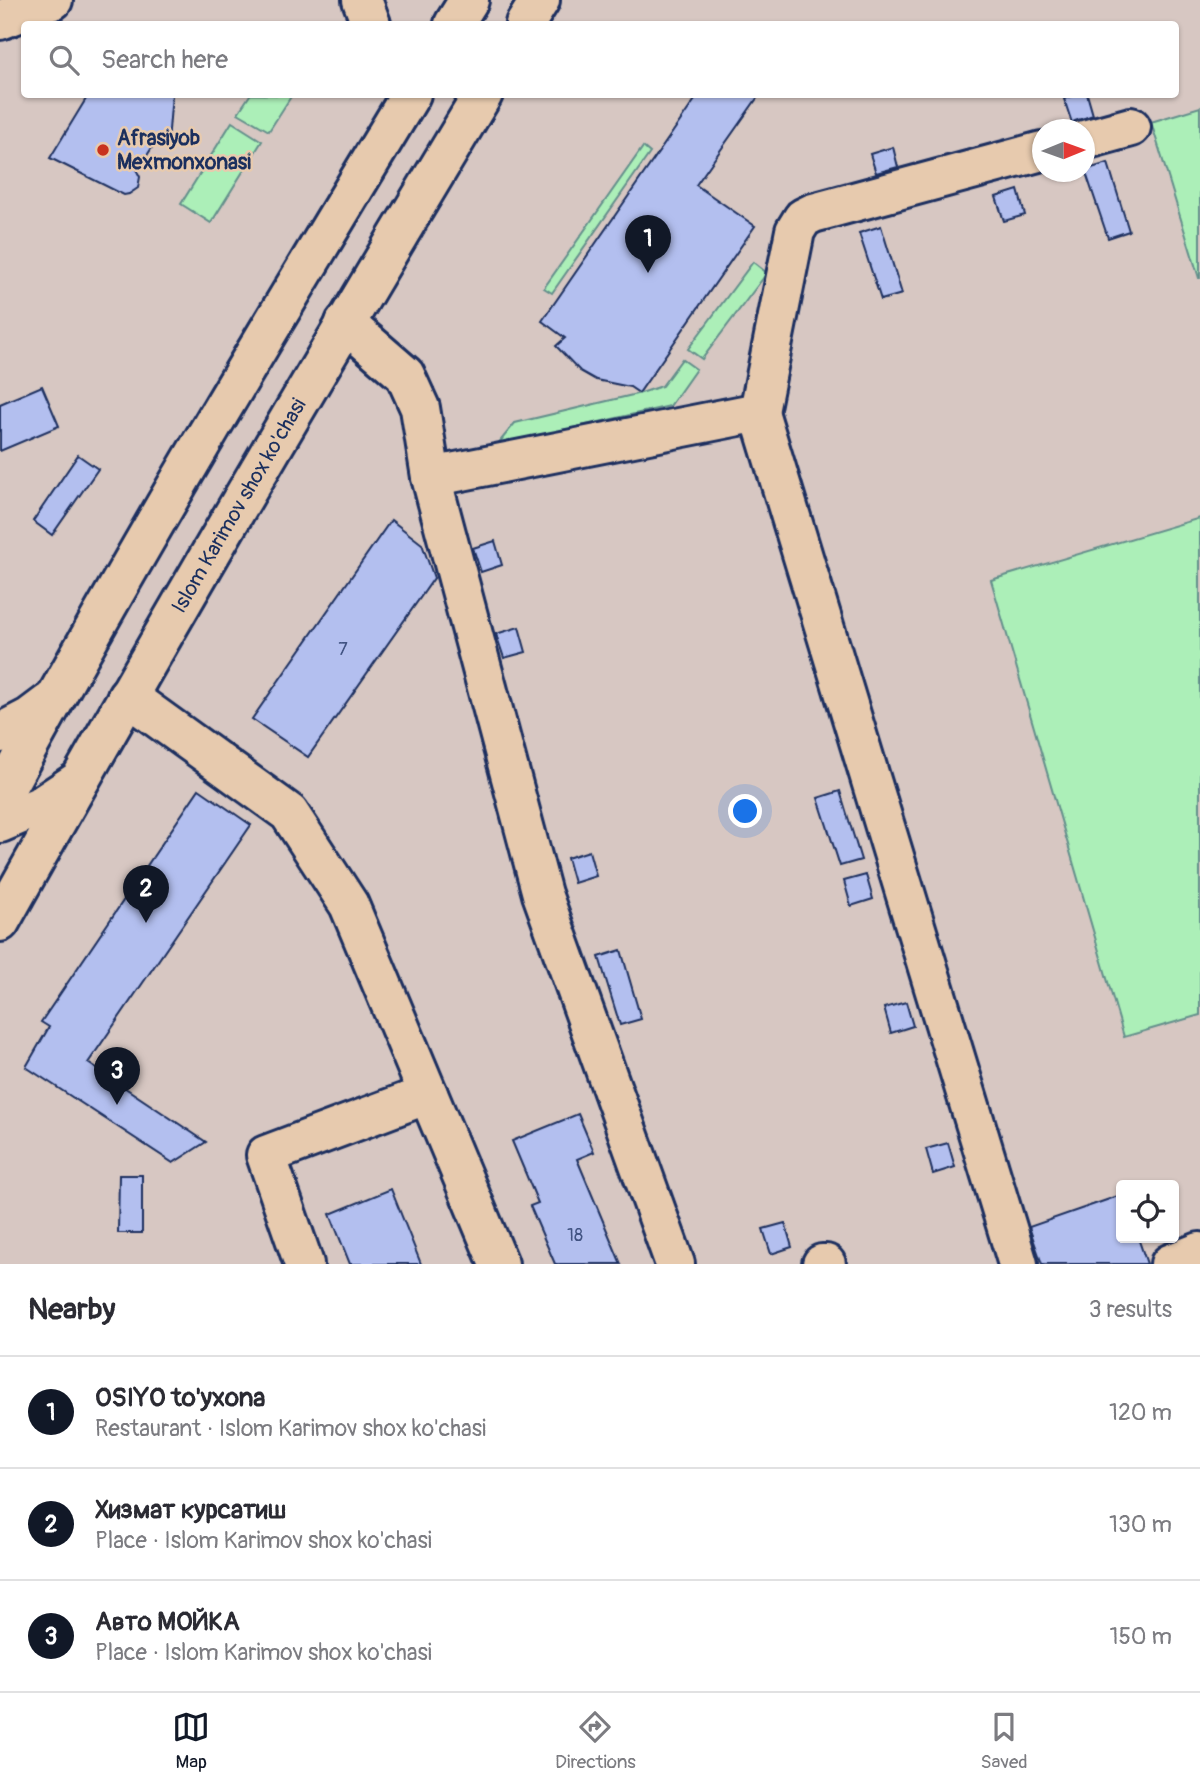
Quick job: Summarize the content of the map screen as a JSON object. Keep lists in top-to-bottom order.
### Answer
{
  "streets": {
    "street": ["Islom Karimov shox ko'chasi"]
  },
  "places": ["Afrasiyob Mexmonxonasi"],
  "house_numbers": ["7", "18"],
  "north": "right",
  "page": {
    "search": "Search here",
    "pins": ["1", "2", "3"],
    "heading": ["Nearby", "3 results"],
    "list": [
      {
        "mark": "1",
        "name": "OSIYO to'yxona",
        "note": "Restaurant · Islom Karimov shox ko'chasi",
        "value": "120 m"
      },
      {
        "mark": "2",
        "name": "Хизмат курсатиш",
        "note": "Place · Islom Karimov shox ko'chasi",
        "value": "130 m"
      },
      {
        "mark": "3",
        "name": "Авто МОЙКА",
        "note": "Place · Islom Karimov shox ko'chasi",
        "value": "150 m"
      }
    ],
    "nav": ["Map", "Directions", "Saved"]
  }
}
